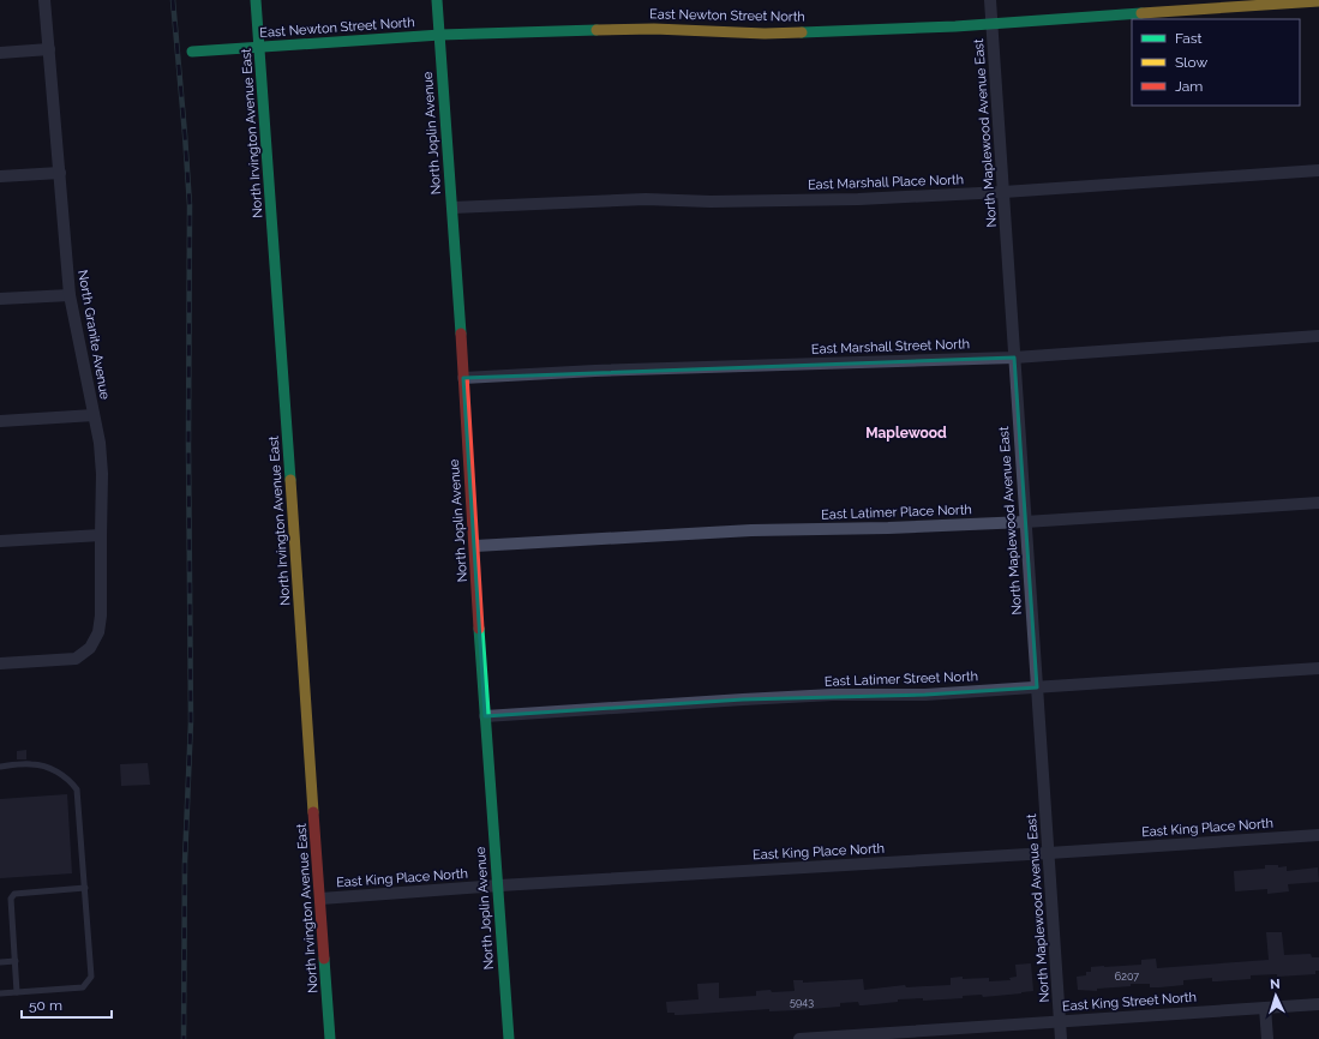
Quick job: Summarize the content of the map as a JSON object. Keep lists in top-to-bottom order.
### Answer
{
  "streets": {
    "street": [
      "East Newton Street North",
      "North Irvington Avenue East",
      "North Joplin Avenue",
      "North Maplewood Avenue East",
      "East Marshall Place North",
      "North Granite Avenue",
      "East Marshall Street North",
      "East Latimer Place North",
      "East Latimer Street North",
      "East King Place North",
      "East King Street North"
    ]
  },
  "crossings": [
    ["East Newton Street North", "North Irvington Avenue East"],
    ["East Newton Street North", "North Joplin Avenue"],
    ["East Newton Street North", "North Maplewood Avenue East"],
    ["North Irvington Avenue East", "East King Place North"],
    ["North Joplin Avenue", "East Marshall Place North"],
    ["North Joplin Avenue", "East Marshall Street North"],
    ["North Joplin Avenue", "East Latimer Place North"],
    ["North Joplin Avenue", "East Latimer Street North"],
    ["North Joplin Avenue", "East King Place North"],
    ["North Maplewood Avenue East", "East Marshall Place North"],
    ["North Maplewood Avenue East", "East Marshall Street North"],
    ["North Maplewood Avenue East", "East Latimer Place North"],
    ["North Maplewood Avenue East", "East Latimer Street North"],
    ["North Maplewood Avenue East", "East King Place North"],
    ["North Maplewood Avenue East", "East King Street North"]
  ],
  "districts": ["Maplewood"],
  "house_numbers": ["6207", "5943"],
  "legend": ["Fast", "Slow", "Jam"],
  "scale_bar": "50 m",
  "north": "top"
}
